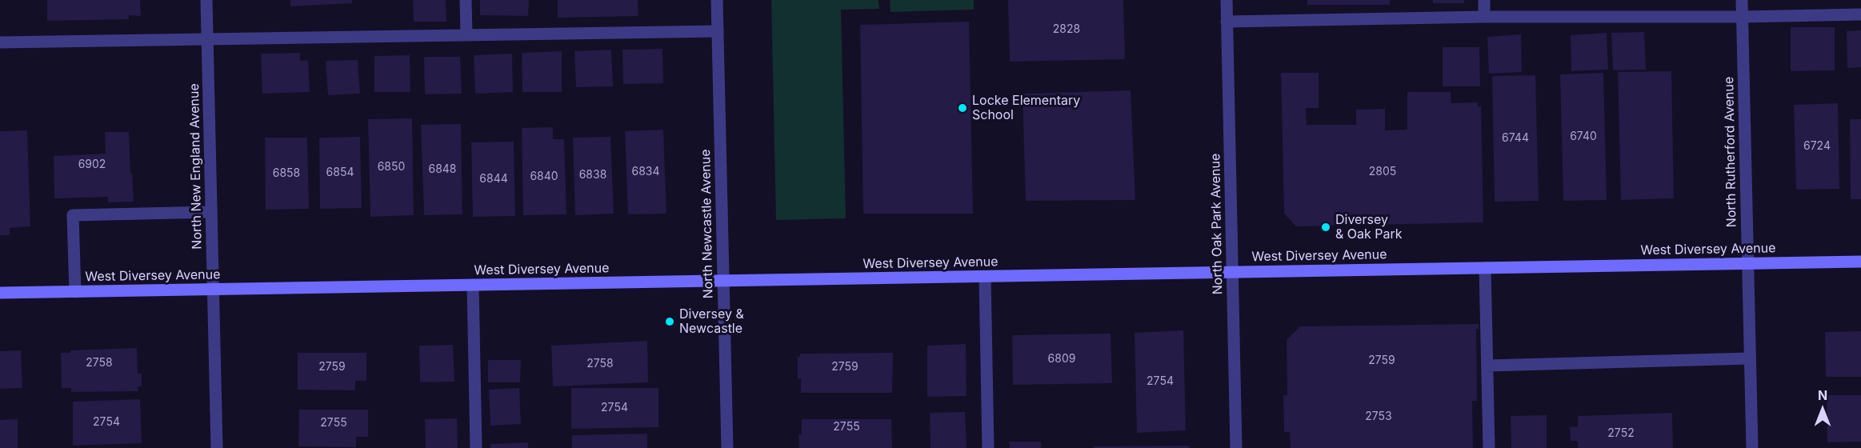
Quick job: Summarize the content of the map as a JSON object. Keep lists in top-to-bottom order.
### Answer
{
  "streets": {
    "main road": ["West Diversey Avenue"],
    "street": [
      "North Rutherford Avenue",
      "North New England Avenue",
      "North Newcastle Avenue",
      "North Oak Park Avenue"
    ]
  },
  "crossings": [
    ["North Rutherford Avenue", "West Diversey Avenue"],
    ["North New England Avenue", "West Diversey Avenue"],
    ["North Newcastle Avenue", "West Diversey Avenue"],
    ["North Oak Park Avenue", "West Diversey Avenue"]
  ],
  "places": ["Locke Elementary School", "Diversey & Oak Park", "Diversey & Newcastle"],
  "house_numbers": [
    "2828",
    "6740",
    "6744",
    "6724",
    "6902",
    "6850",
    "6848",
    "6834",
    "2805",
    "6854",
    "6858",
    "6838",
    "6840",
    "6844",
    "6809",
    "2759",
    "2758",
    "2758",
    "2759",
    "2759",
    "2754",
    "2754",
    "2753",
    "2754",
    "2755",
    "2755",
    "2752"
  ],
  "north": "top"
}
